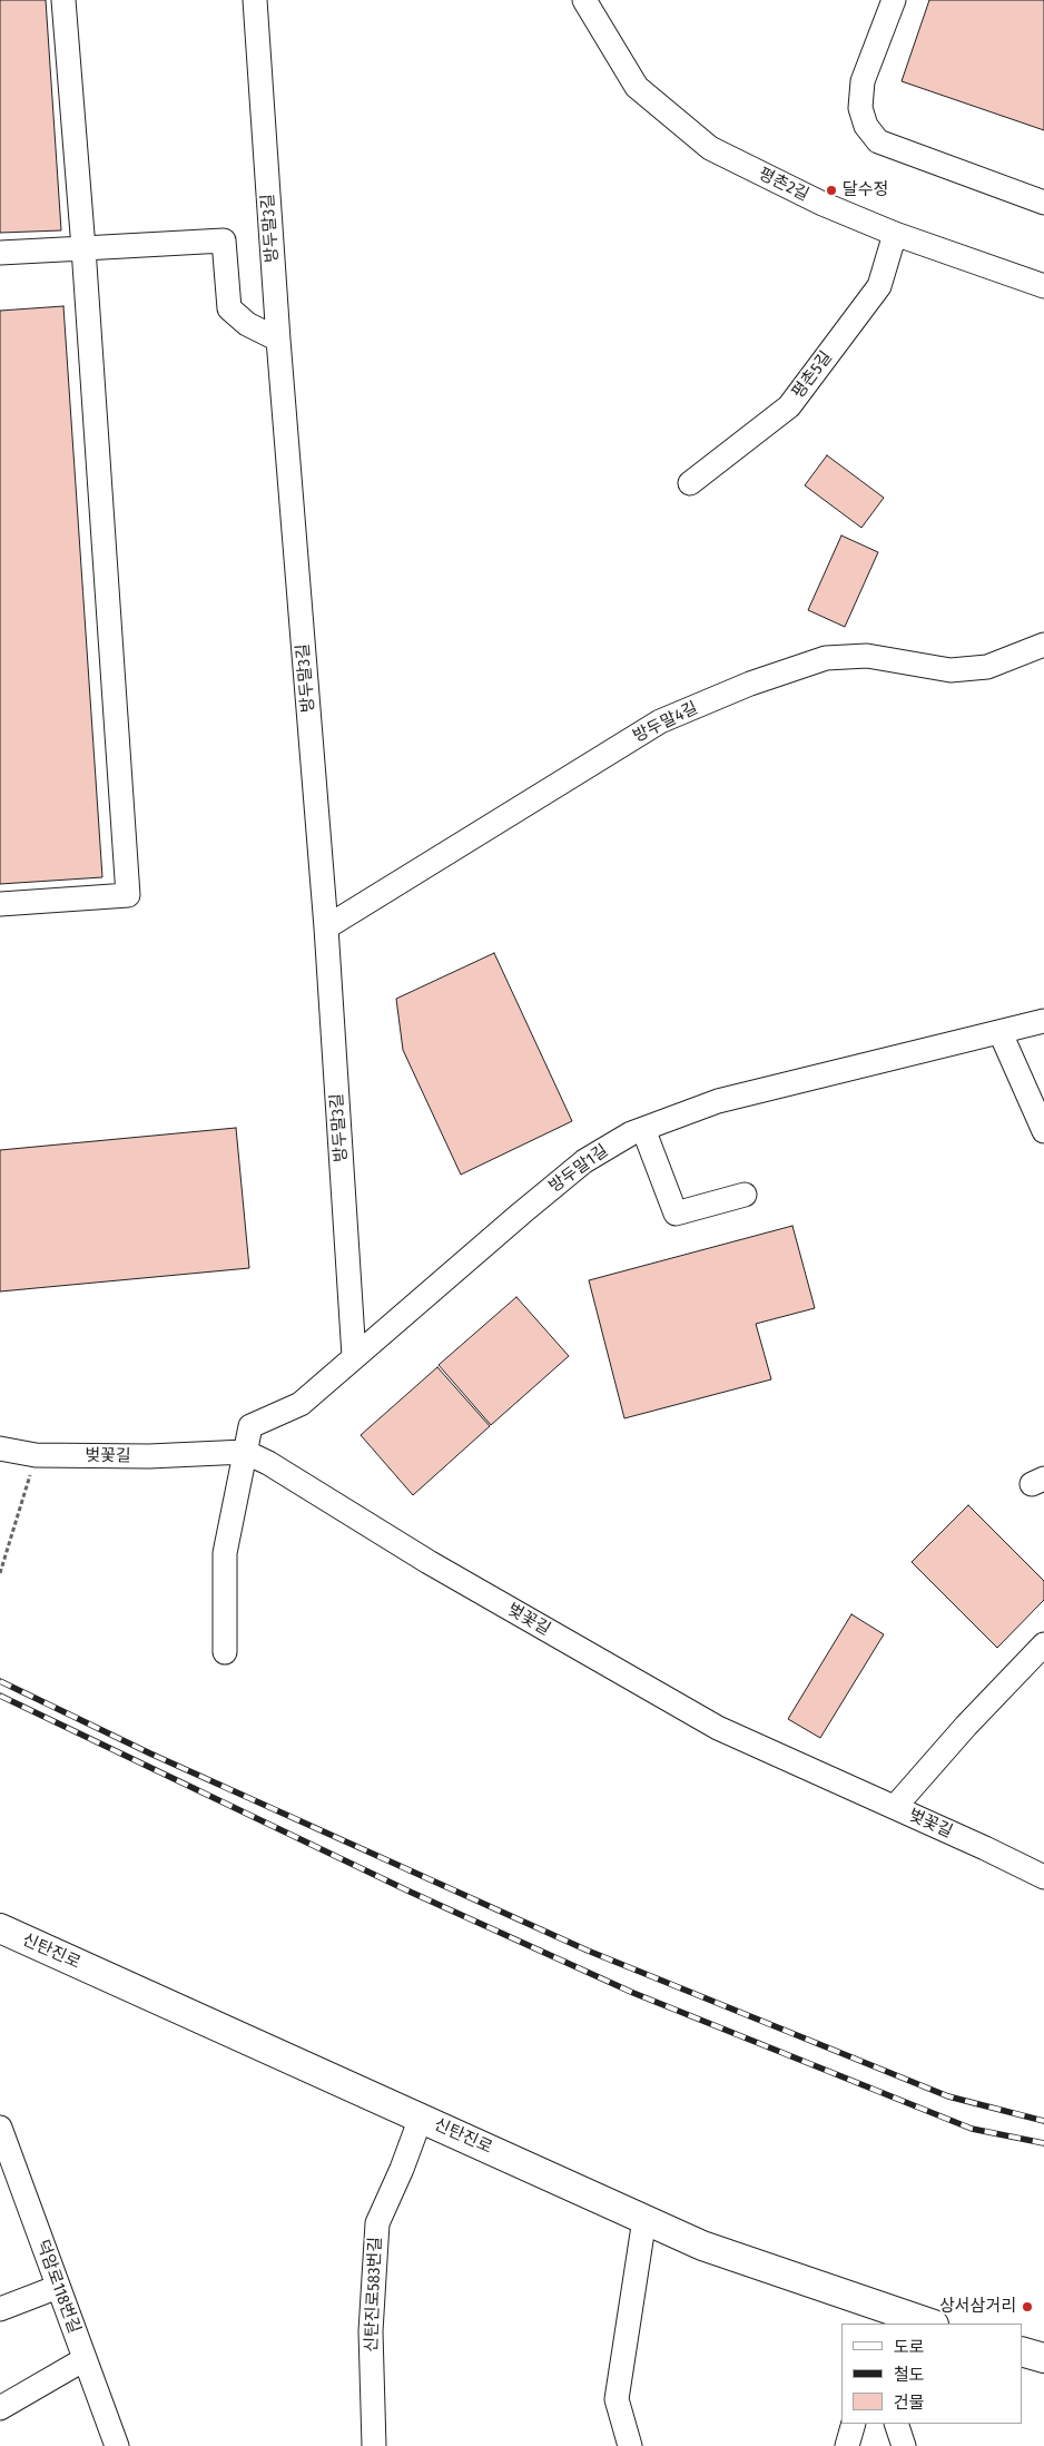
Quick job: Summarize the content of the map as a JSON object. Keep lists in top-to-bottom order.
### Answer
{
  "streets": {
    "main road": ["신탄진로"],
    "street": [
      "평촌2길",
      "방두말3길",
      "평촌5길",
      "방두말4길",
      "방두말1길",
      "벚꽃길",
      "덕암로118번길",
      "신탄진로583번길"
    ]
  },
  "crossings": [
    ["평촌2길", "평촌5길"],
    ["방두말3길", "방두말4길"],
    ["방두말3길", "방두말1길"],
    ["방두말1길", "벚꽃길"],
    ["신탄진로", "신탄진로583번길"]
  ],
  "places": ["달수정", "상서삼거리"],
  "legend": ["도로", "철도", "건물"]
}
